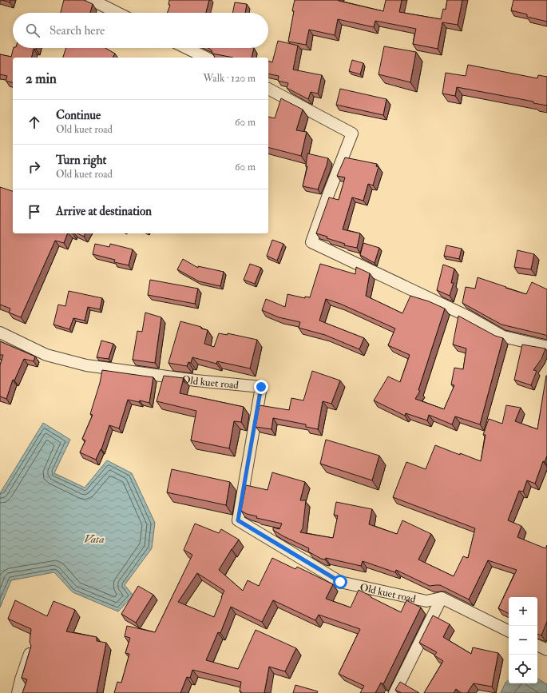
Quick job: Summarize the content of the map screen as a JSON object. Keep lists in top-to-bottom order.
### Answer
{
  "streets": {
    "street": ["Old kuet road"]
  },
  "water": ["Vata"],
  "page": {
    "search": "Search here",
    "heading": ["2 min", "Walk · 120 m"],
    "list": [
      ["Continue", "Old kuet road", "60 m"],
      ["Turn right", "Old kuet road", "60 m"],
      "Arrive at destination"
    ],
    "map_buttons": ["+", "−"]
  }
}
